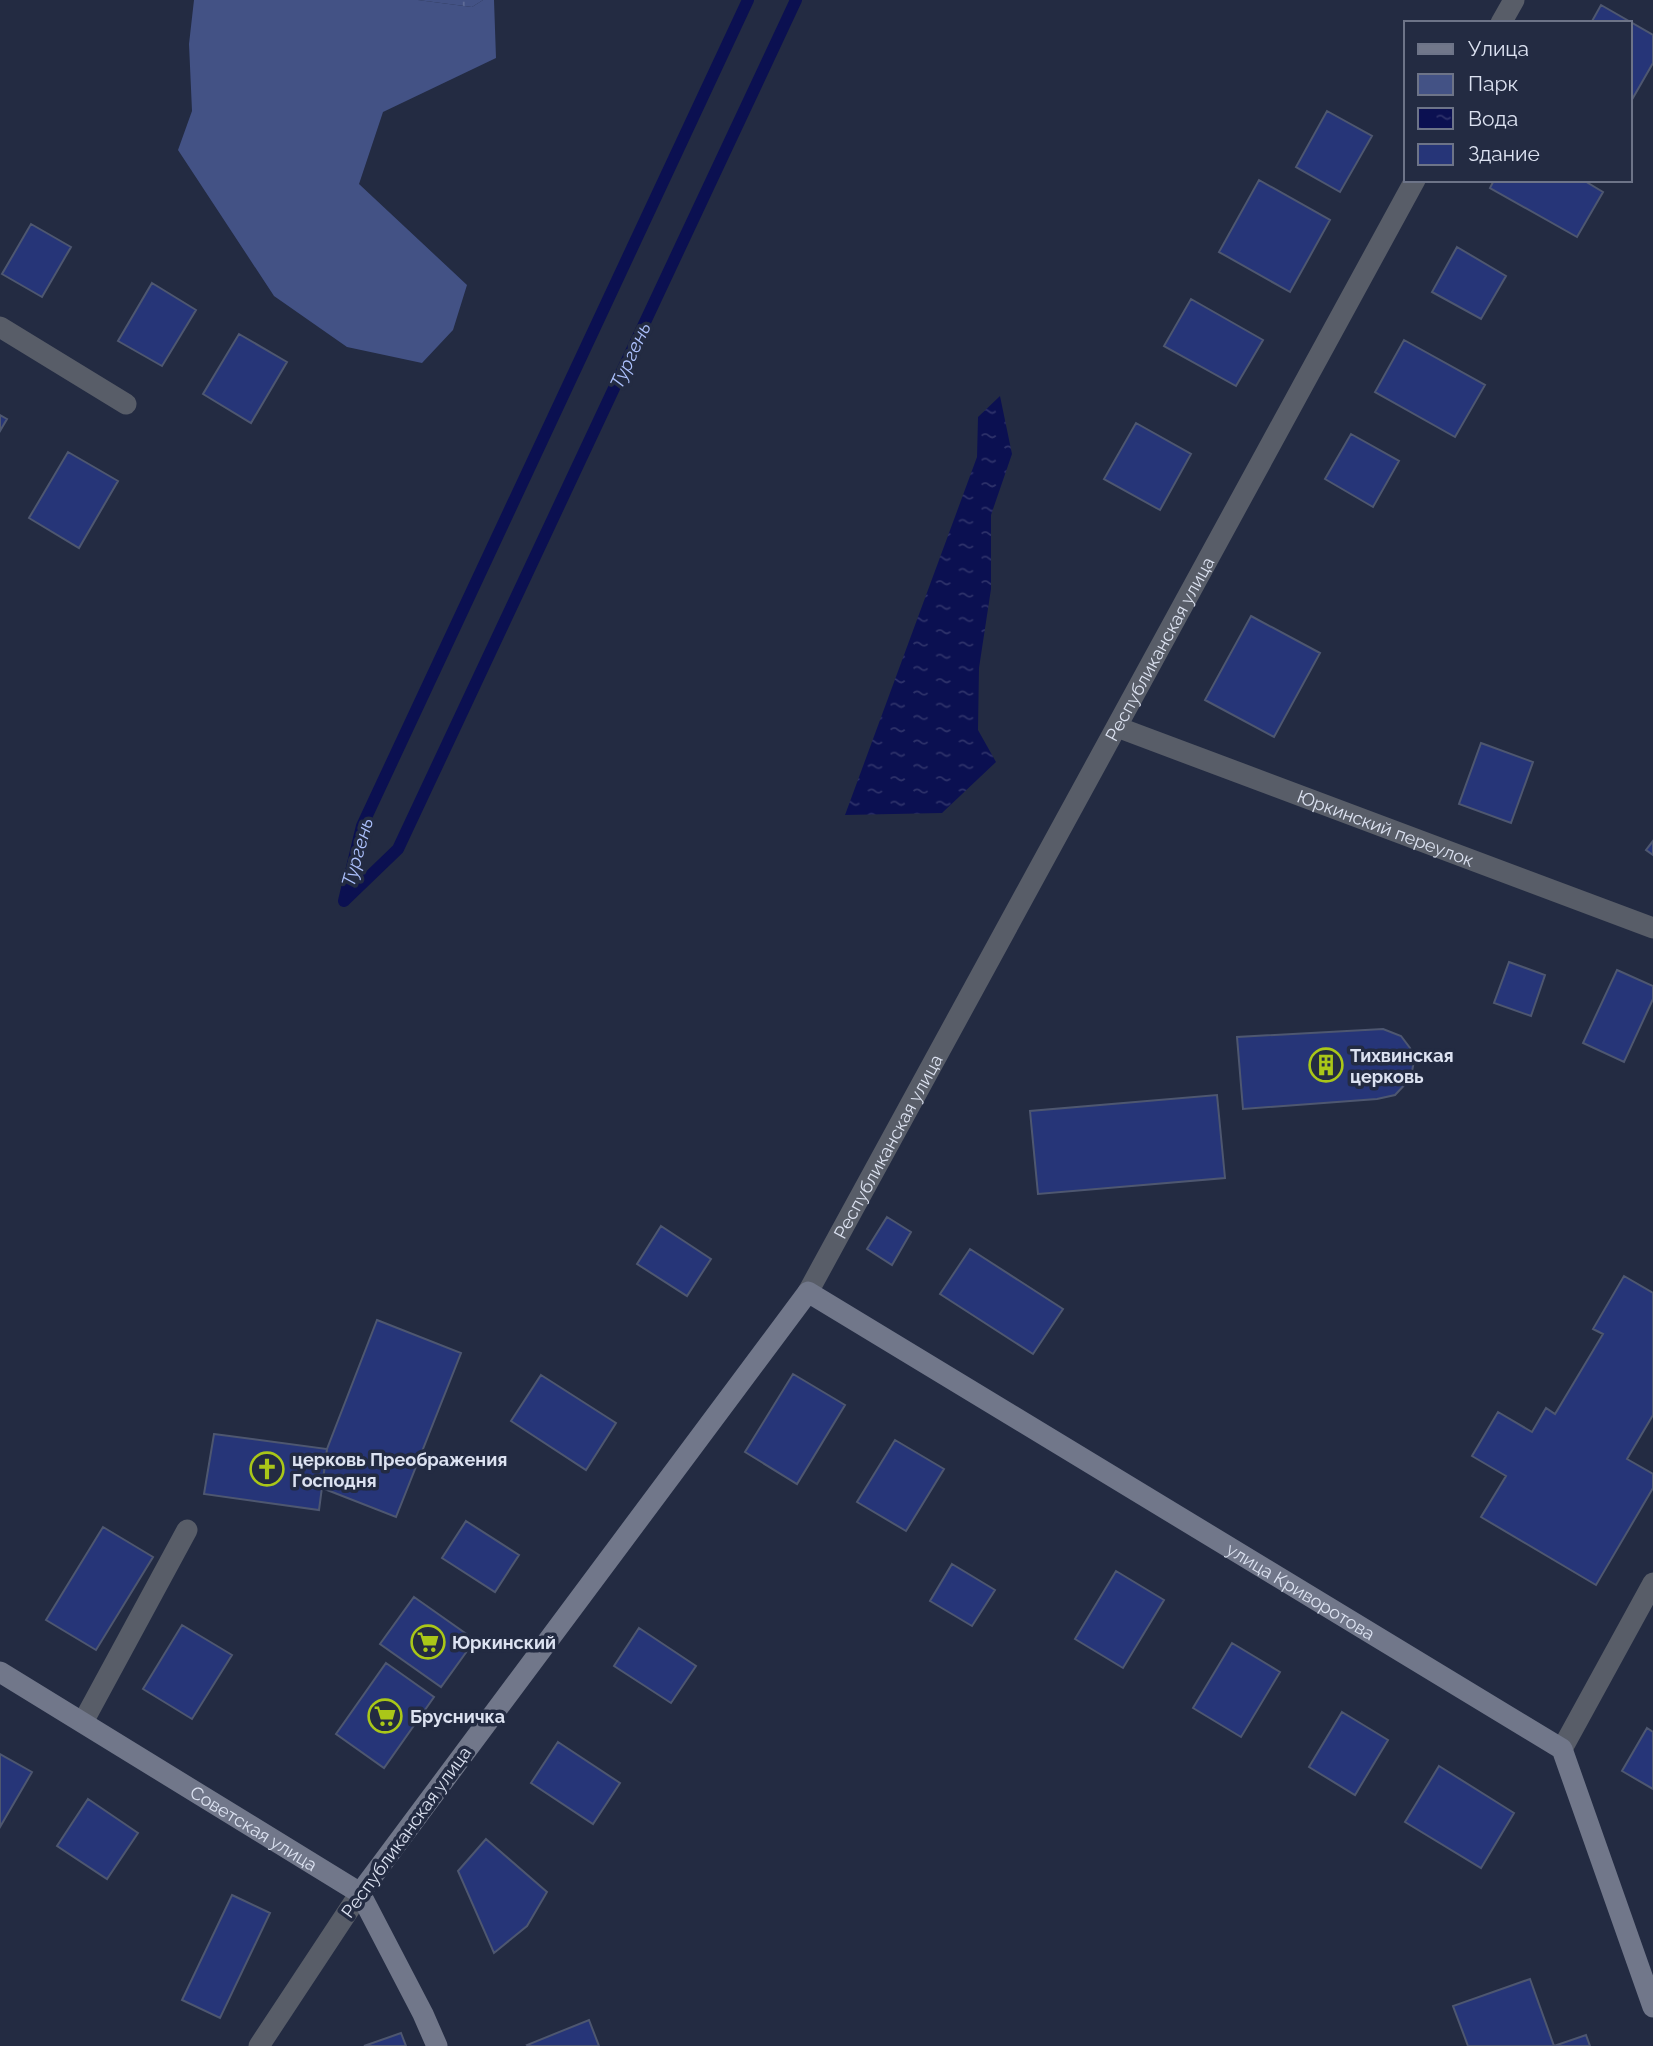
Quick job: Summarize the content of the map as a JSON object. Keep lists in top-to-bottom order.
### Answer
{
  "streets": {
    "street": [
      "Республиканская улица",
      "Юркинский переулок",
      "улица Криворотова",
      "Советская улица"
    ]
  },
  "crossings": [
    ["Республиканская улица", "Юркинский переулок"],
    ["Республиканская улица", "улица Криворотова"],
    ["Республиканская улица", "Советская улица"]
  ],
  "water": ["Тургень"],
  "places": {
    "building": ["Тихвинская церковь"],
    "church": ["церковь Преображения Господня"],
    "supermarket": ["Юркинский", "Брусничка"]
  },
  "legend": [
    "Улица",
    "Парк",
    "Вода",
    "Здание"
  ]
}
